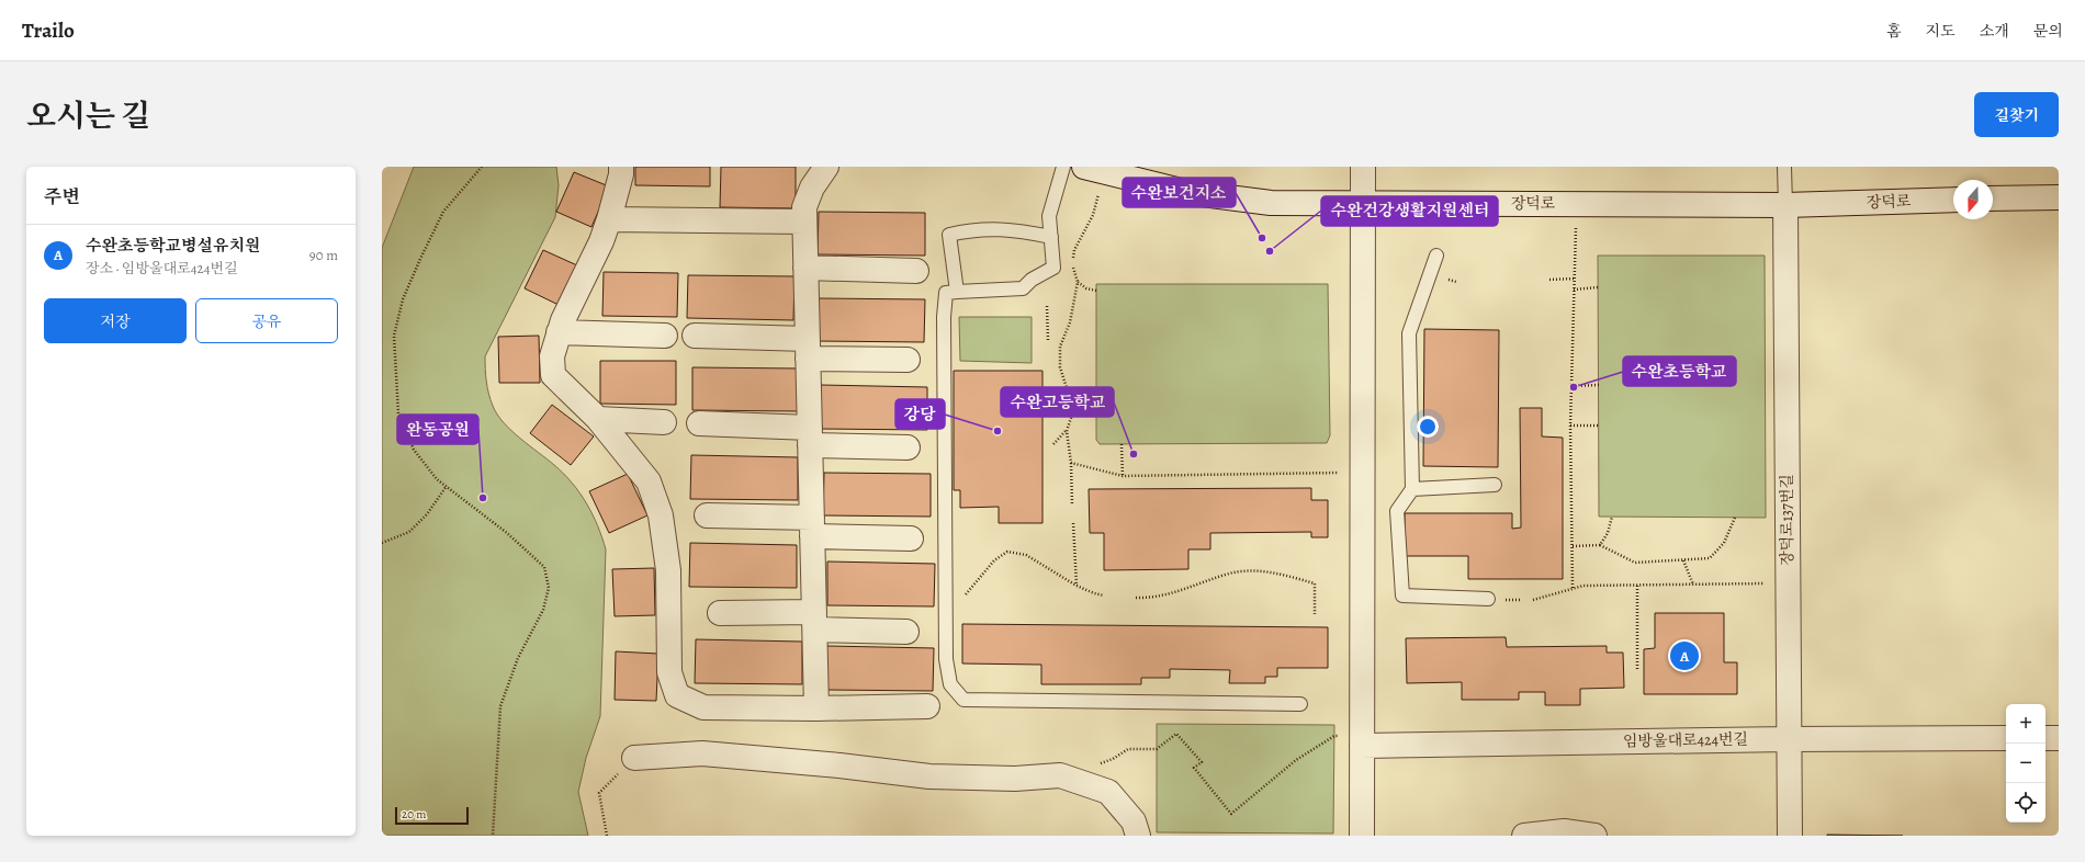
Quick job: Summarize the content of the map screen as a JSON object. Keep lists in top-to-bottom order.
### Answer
{
  "streets": {
    "street": ["장덕로", "장덕로137번길", "임방울대로424번길"]
  },
  "crossings": [
    ["장덕로", "장덕로137번길"],
    ["장덕로137번길", "임방울대로424번길"]
  ],
  "places": [
    "수완보건지소",
    "수완건강생활지원센터",
    "수완초등학교",
    "강당",
    "수완고등학교",
    "완동공원"
  ],
  "scale_bar": "20 m",
  "north": "bottom",
  "page": {
    "header": "Trailo",
    "nav": [
      "홈",
      "지도",
      "소개",
      "문의"
    ],
    "title": "오시는 길",
    "buttons": [
      "길찾기",
      ["저장", "공유"]
    ],
    "heading": "주변",
    "list": [
      {
        "mark": "A",
        "name": "수완초등학교병설유치원",
        "note": "장소 · 임방울대로424번길",
        "value": "90 m"
      }
    ],
    "pins": "A",
    "map_buttons": ["+", "−"],
    "scale": "20 m"
  }
}
